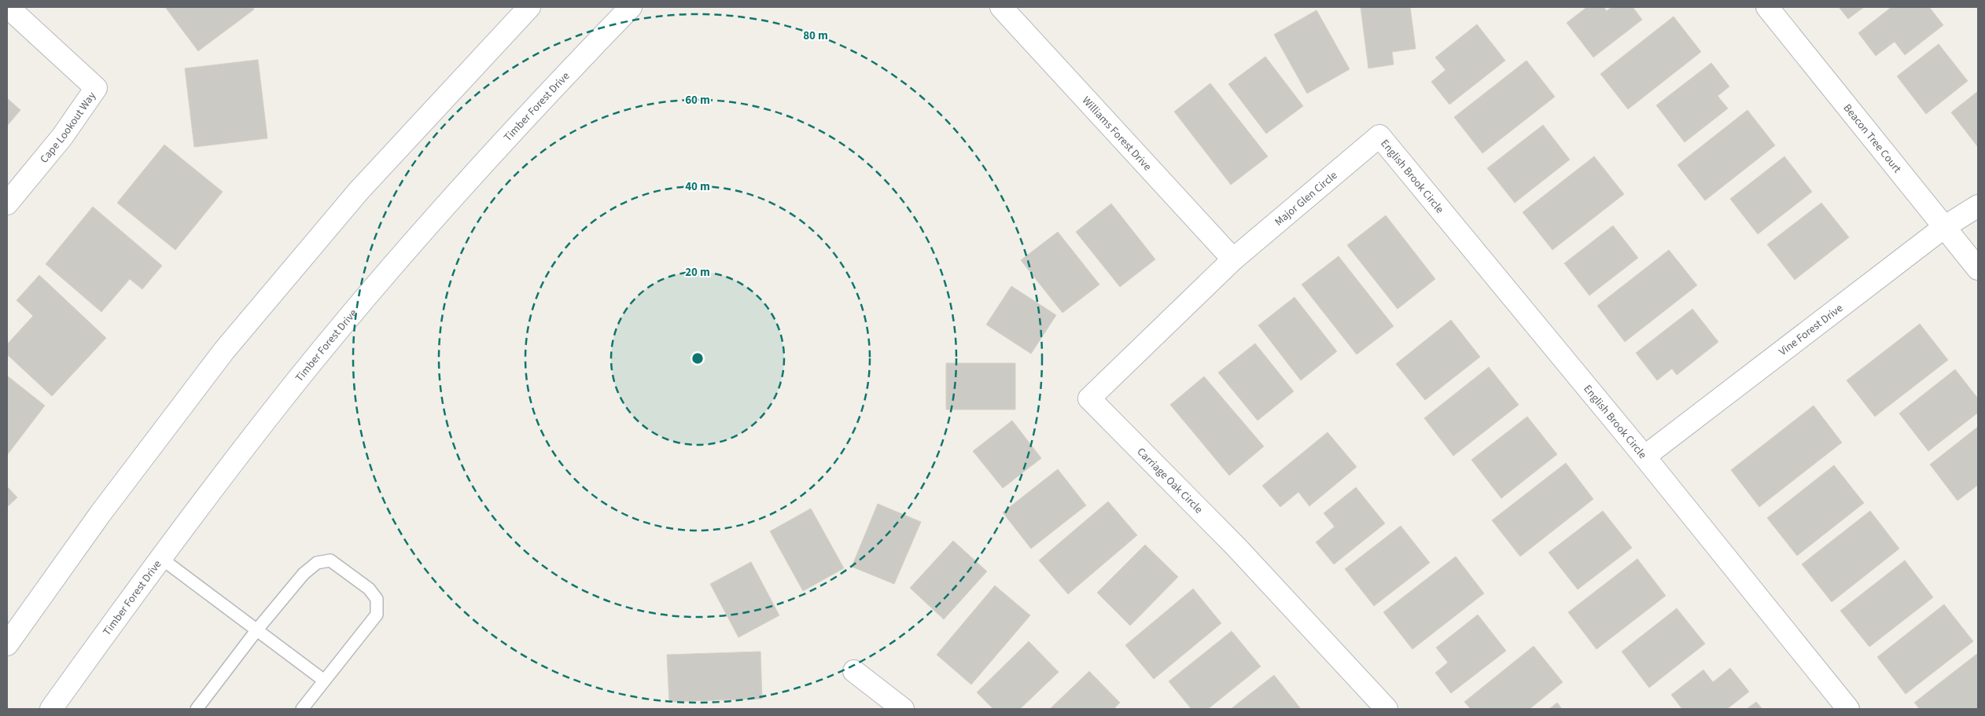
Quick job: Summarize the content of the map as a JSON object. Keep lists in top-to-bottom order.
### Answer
{
  "streets": {
    "street": [
      "Timber Forest Drive",
      "Cape Lookout Way",
      "Williams Forest Drive",
      "Beacon Tree Court",
      "English Brook Circle",
      "Major Glen Circle",
      "Vine Forest Drive",
      "Carriage Oak Circle"
    ]
  },
  "crossings": [
    ["Williams Forest Drive", "Major Glen Circle"],
    ["Williams Forest Drive", "Carriage Oak Circle"],
    ["Beacon Tree Court", "Vine Forest Drive"],
    ["English Brook Circle", "Major Glen Circle"],
    ["English Brook Circle", "Vine Forest Drive"],
    ["Major Glen Circle", "Carriage Oak Circle"]
  ],
  "rings": [
    "80 m",
    "60 m",
    "40 m",
    "20 m"
  ]
}
